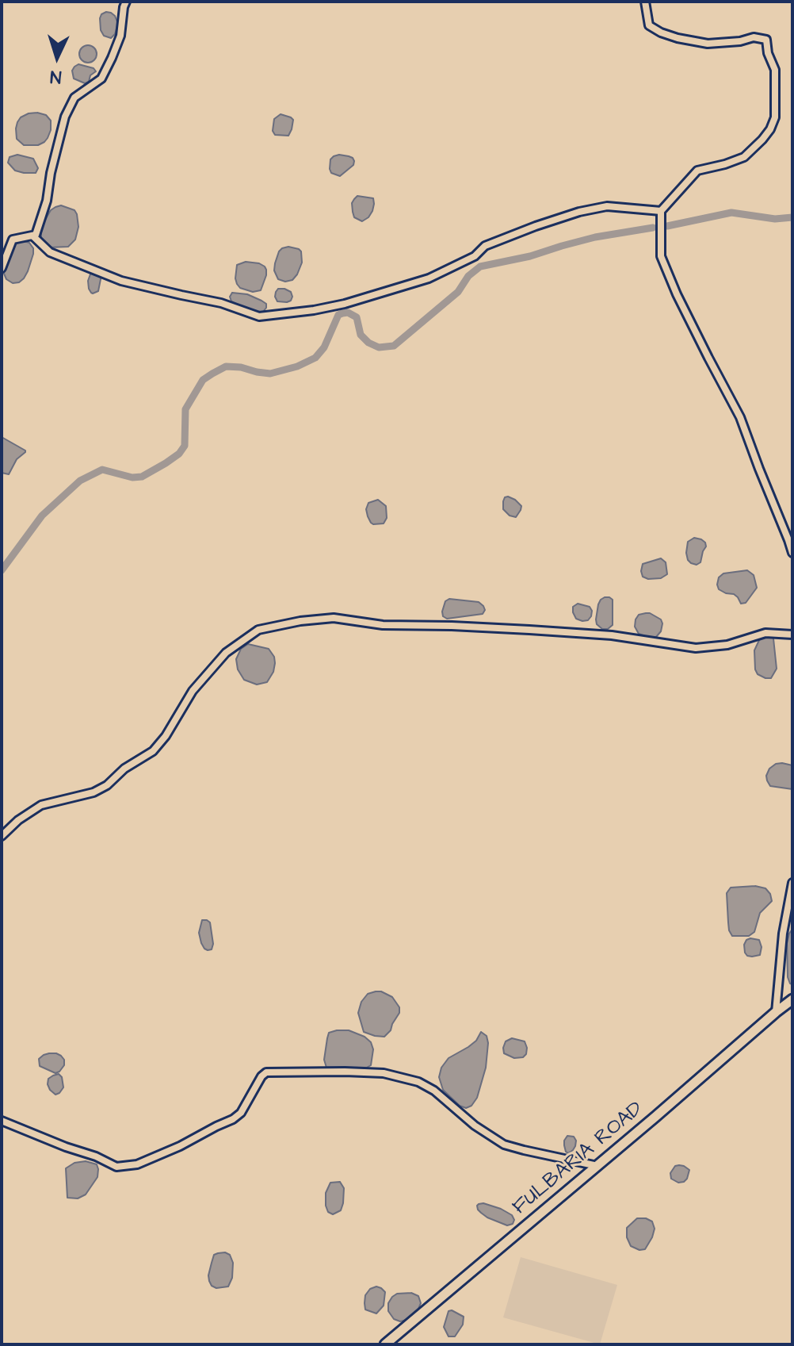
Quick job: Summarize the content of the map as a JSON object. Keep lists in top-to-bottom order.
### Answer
{
  "streets": {
    "main road": ["FULBARIA ROAD"]
  },
  "north": "bottom"
}
